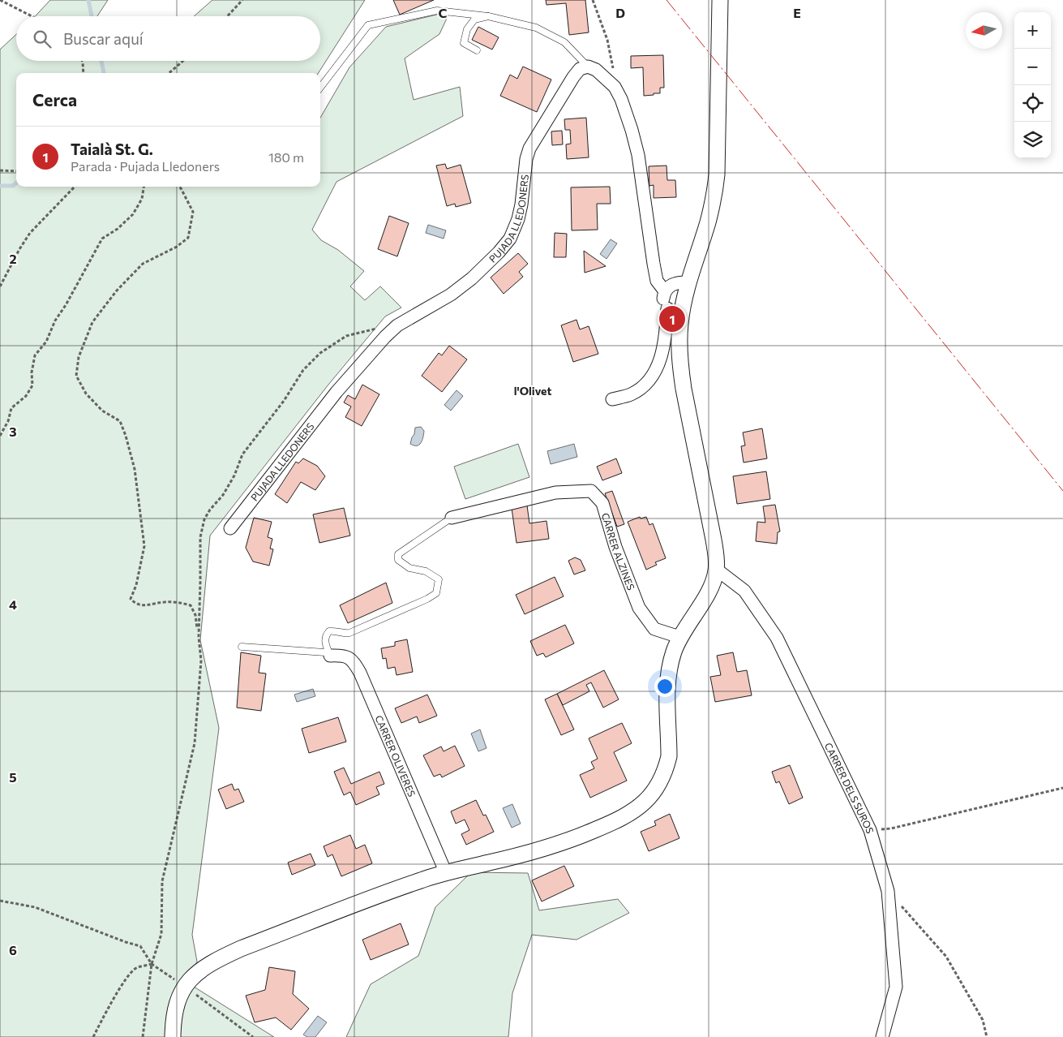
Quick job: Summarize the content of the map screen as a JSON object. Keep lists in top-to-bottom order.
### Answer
{
  "streets": {
    "street": [
      "PUJADA LLEDONERS",
      "CARRER ALZINES",
      "CARRER OLIVERES",
      "CARRER DELS SUROS"
    ]
  },
  "districts": ["l'Olivet"],
  "north": "left",
  "page": {
    "map_buttons": ["+", "−"],
    "search": "Buscar aquí",
    "heading": "Cerca",
    "list": [
      {
        "mark": "1",
        "name": "Taialà St. G.",
        "note": "Parada · Pujada Lledoners",
        "value": "180 m"
      }
    ],
    "pins": "1"
  },
  "grid": {
    "columns": ["C", "D", "E"],
    "rows": [
      "2",
      "3",
      "4",
      "5",
      "6"
    ]
  }
}
